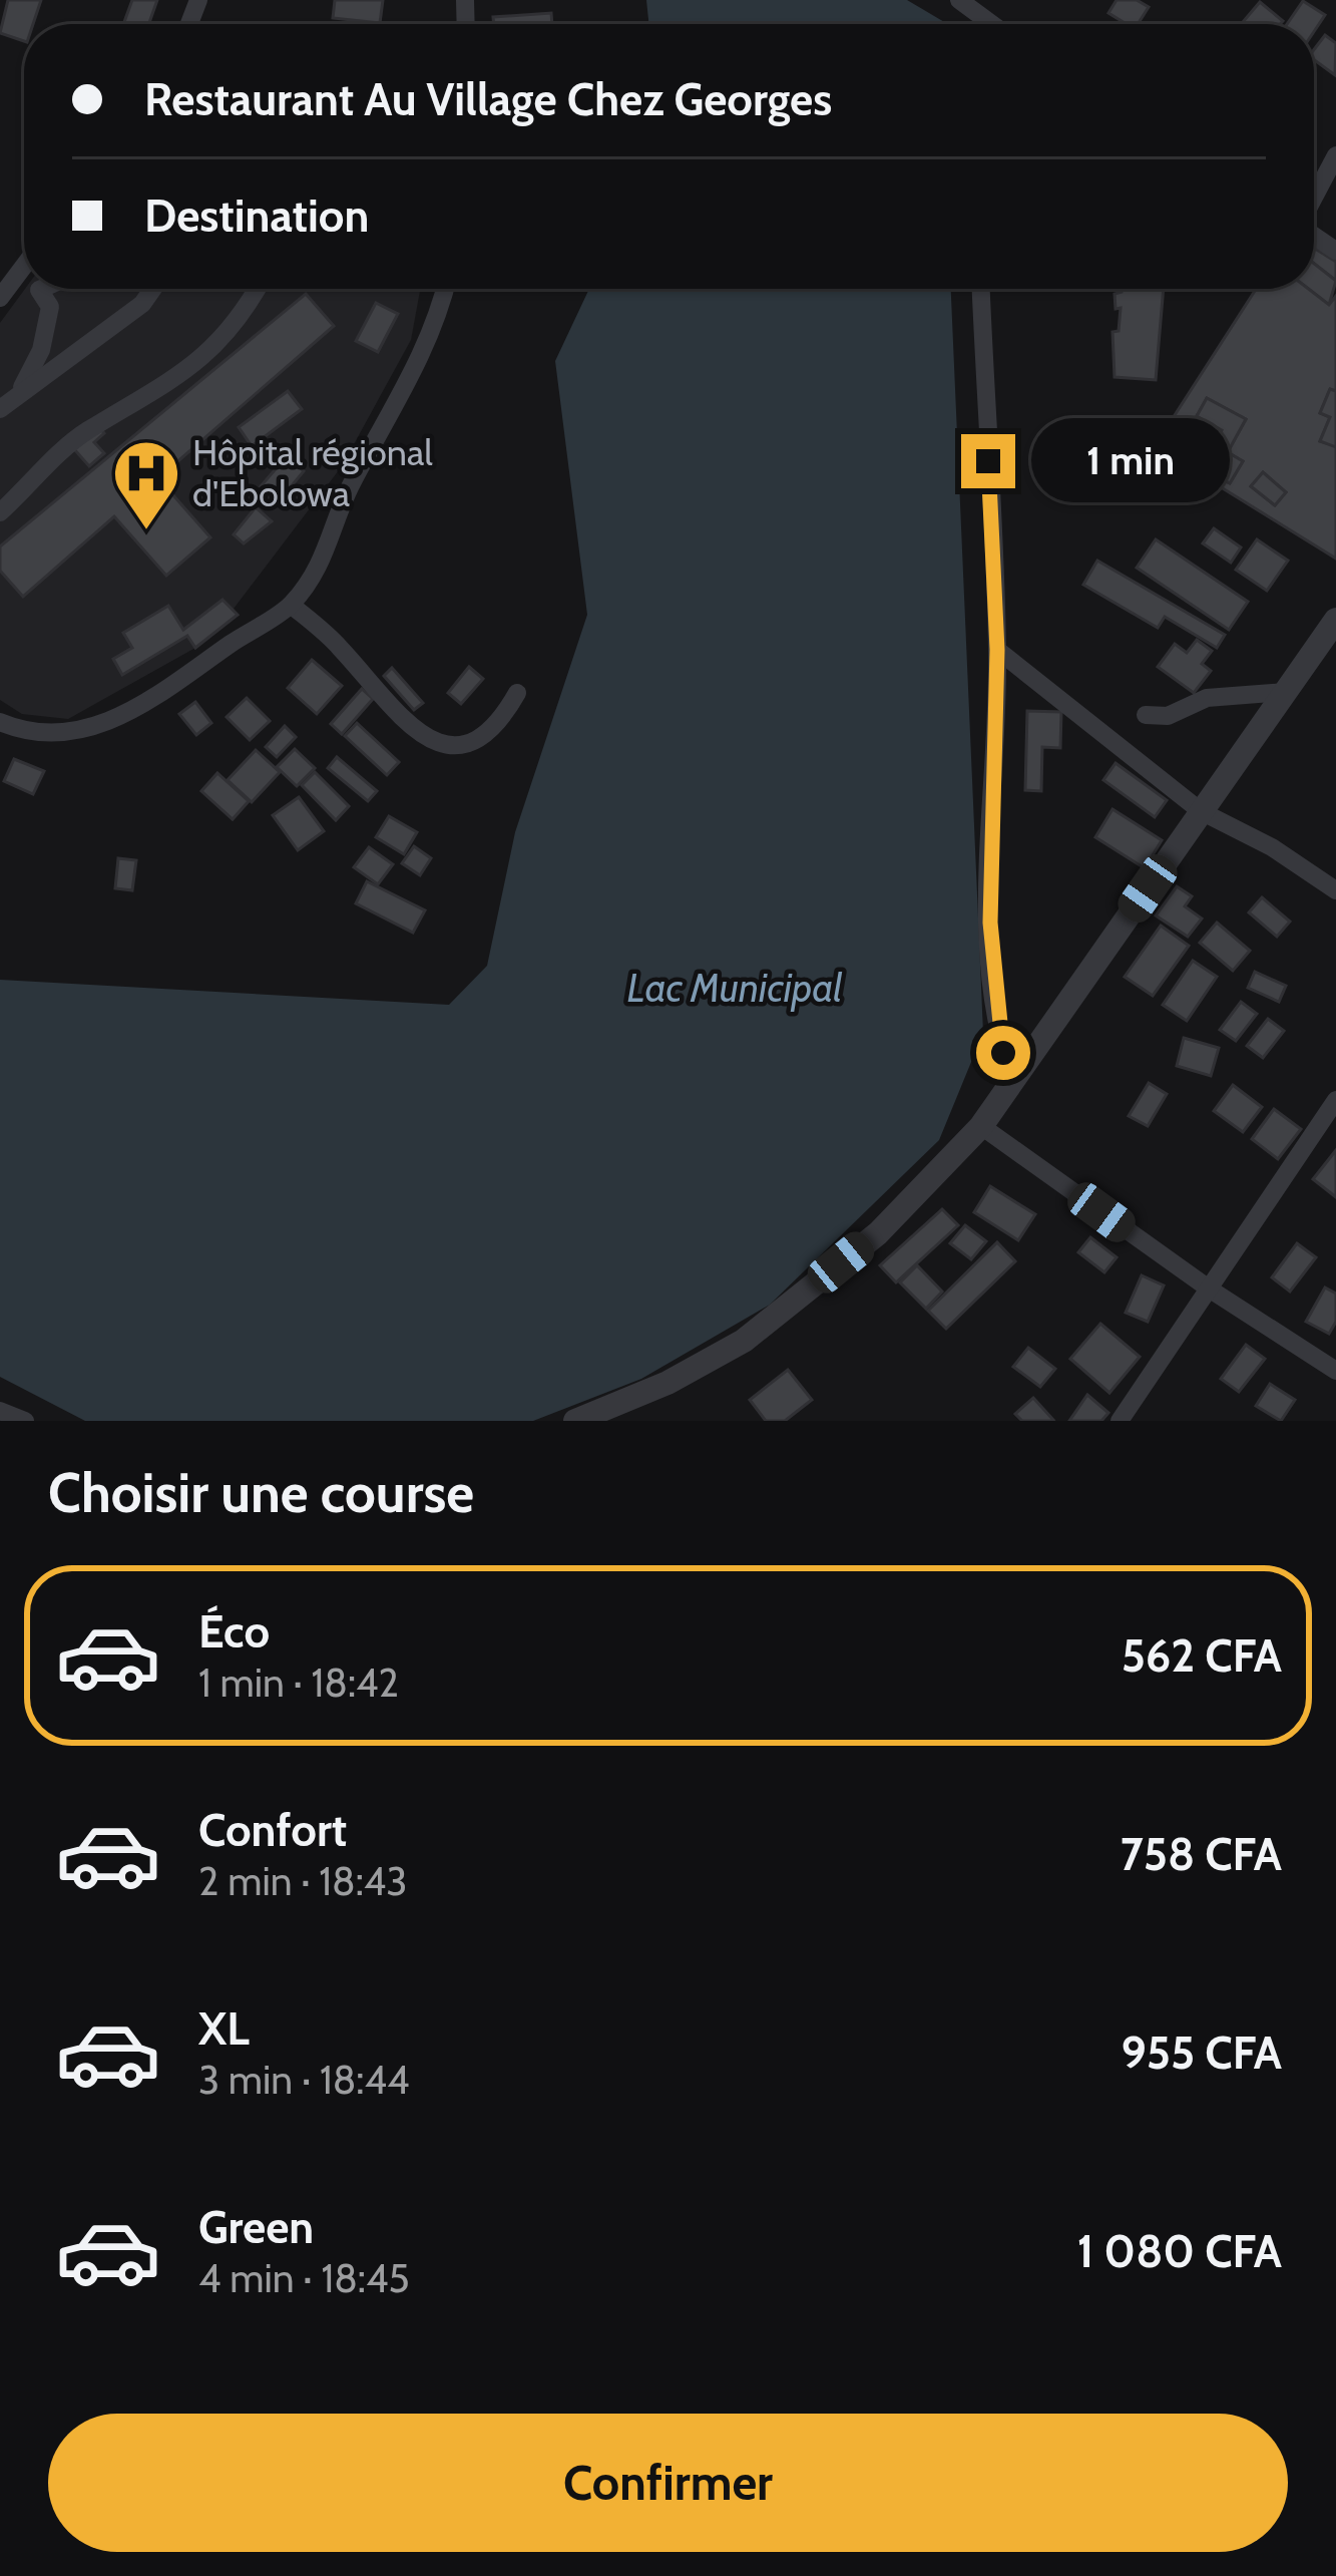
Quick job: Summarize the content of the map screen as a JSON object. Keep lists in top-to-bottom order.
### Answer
{
  "water": ["Lac Municipal"],
  "places": {
    "hospital": ["Hôpital régional d'Ebolowa"]
  },
  "page": {
    "banner": ["Restaurant Au Village Chez Georges", "Destination"],
    "bubble": "1 min",
    "heading": "Choisir une course",
    "list": [
      {
        "name": "Éco",
        "note": "1 min · 18:42",
        "value": "562 CFA"
      },
      {
        "name": "Confort",
        "note": "2 min · 18:43",
        "value": "758 CFA"
      },
      {
        "name": "XL",
        "note": "3 min · 18:44",
        "value": "955 CFA"
      },
      {
        "name": "Green",
        "note": "4 min · 18:45",
        "value": "1 080 CFA"
      }
    ],
    "buttons": "Confirmer"
  }
}
